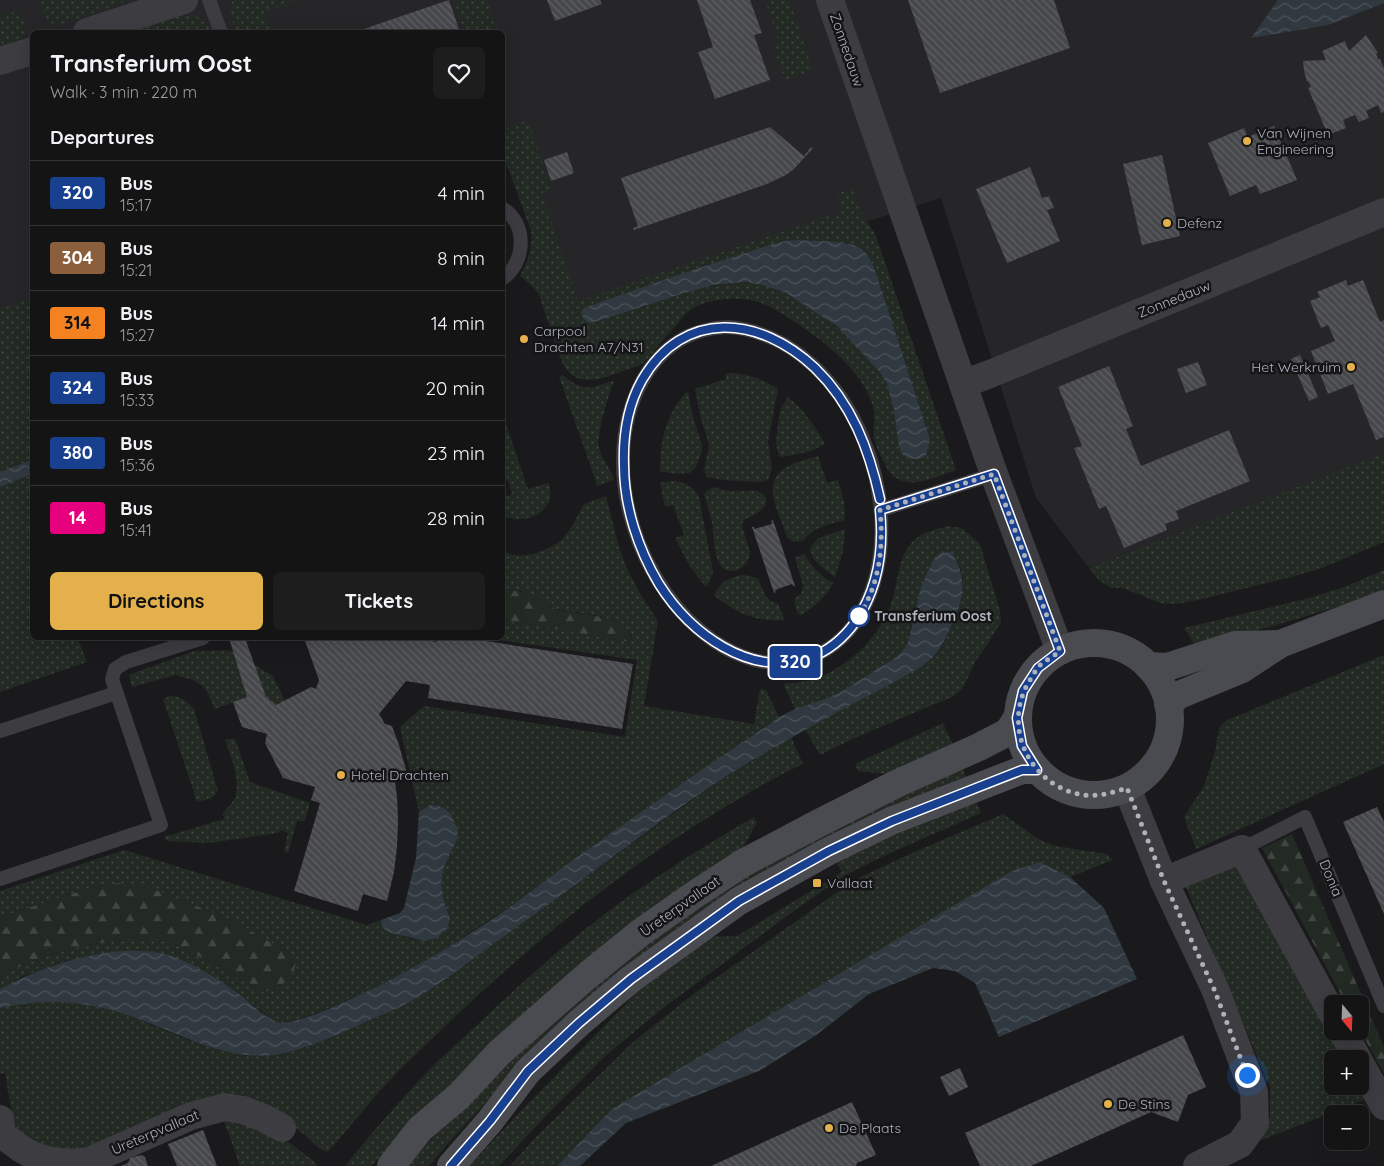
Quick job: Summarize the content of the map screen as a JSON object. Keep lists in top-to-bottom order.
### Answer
{
  "streets": {
    "main road": ["Ureterpvallaat"],
    "street": ["Zonnedauw", "Donia"]
  },
  "crossings": [
    ["Zonnedauw", "Ureterpvallaat"]
  ],
  "places": {
    "other": [
      "Van Wijnen Engineering",
      "Defenz",
      "Carpool Drachten A7/N31",
      "Het Werkruim",
      "Transferium Oost",
      "Hotel Drachten",
      "De Stins",
      "De Plaats"
    ],
    "transit": ["Vallaat"]
  },
  "lines": ["bus line 320"],
  "north": "bottom",
  "page": {
    "on_map": "320",
    "heading": [
      ["Transferium Oost", "Walk · 3 min · 220 m"],
      "Departures"
    ],
    "list": [
      {
        "mark": "320",
        "name": "Bus",
        "note": "15:17",
        "value": "4 min"
      },
      {
        "mark": "304",
        "name": "Bus",
        "note": "15:21",
        "value": "8 min"
      },
      {
        "mark": "314",
        "name": "Bus",
        "note": "15:27",
        "value": "14 min"
      },
      {
        "mark": "324",
        "name": "Bus",
        "note": "15:33",
        "value": "20 min"
      },
      {
        "mark": "380",
        "name": "Bus",
        "note": "15:36",
        "value": "23 min"
      },
      {
        "mark": "14",
        "name": "Bus",
        "note": "15:41",
        "value": "28 min"
      }
    ],
    "buttons": ["Directions", "Tickets"],
    "map_buttons": ["+", "−"]
  }
}
